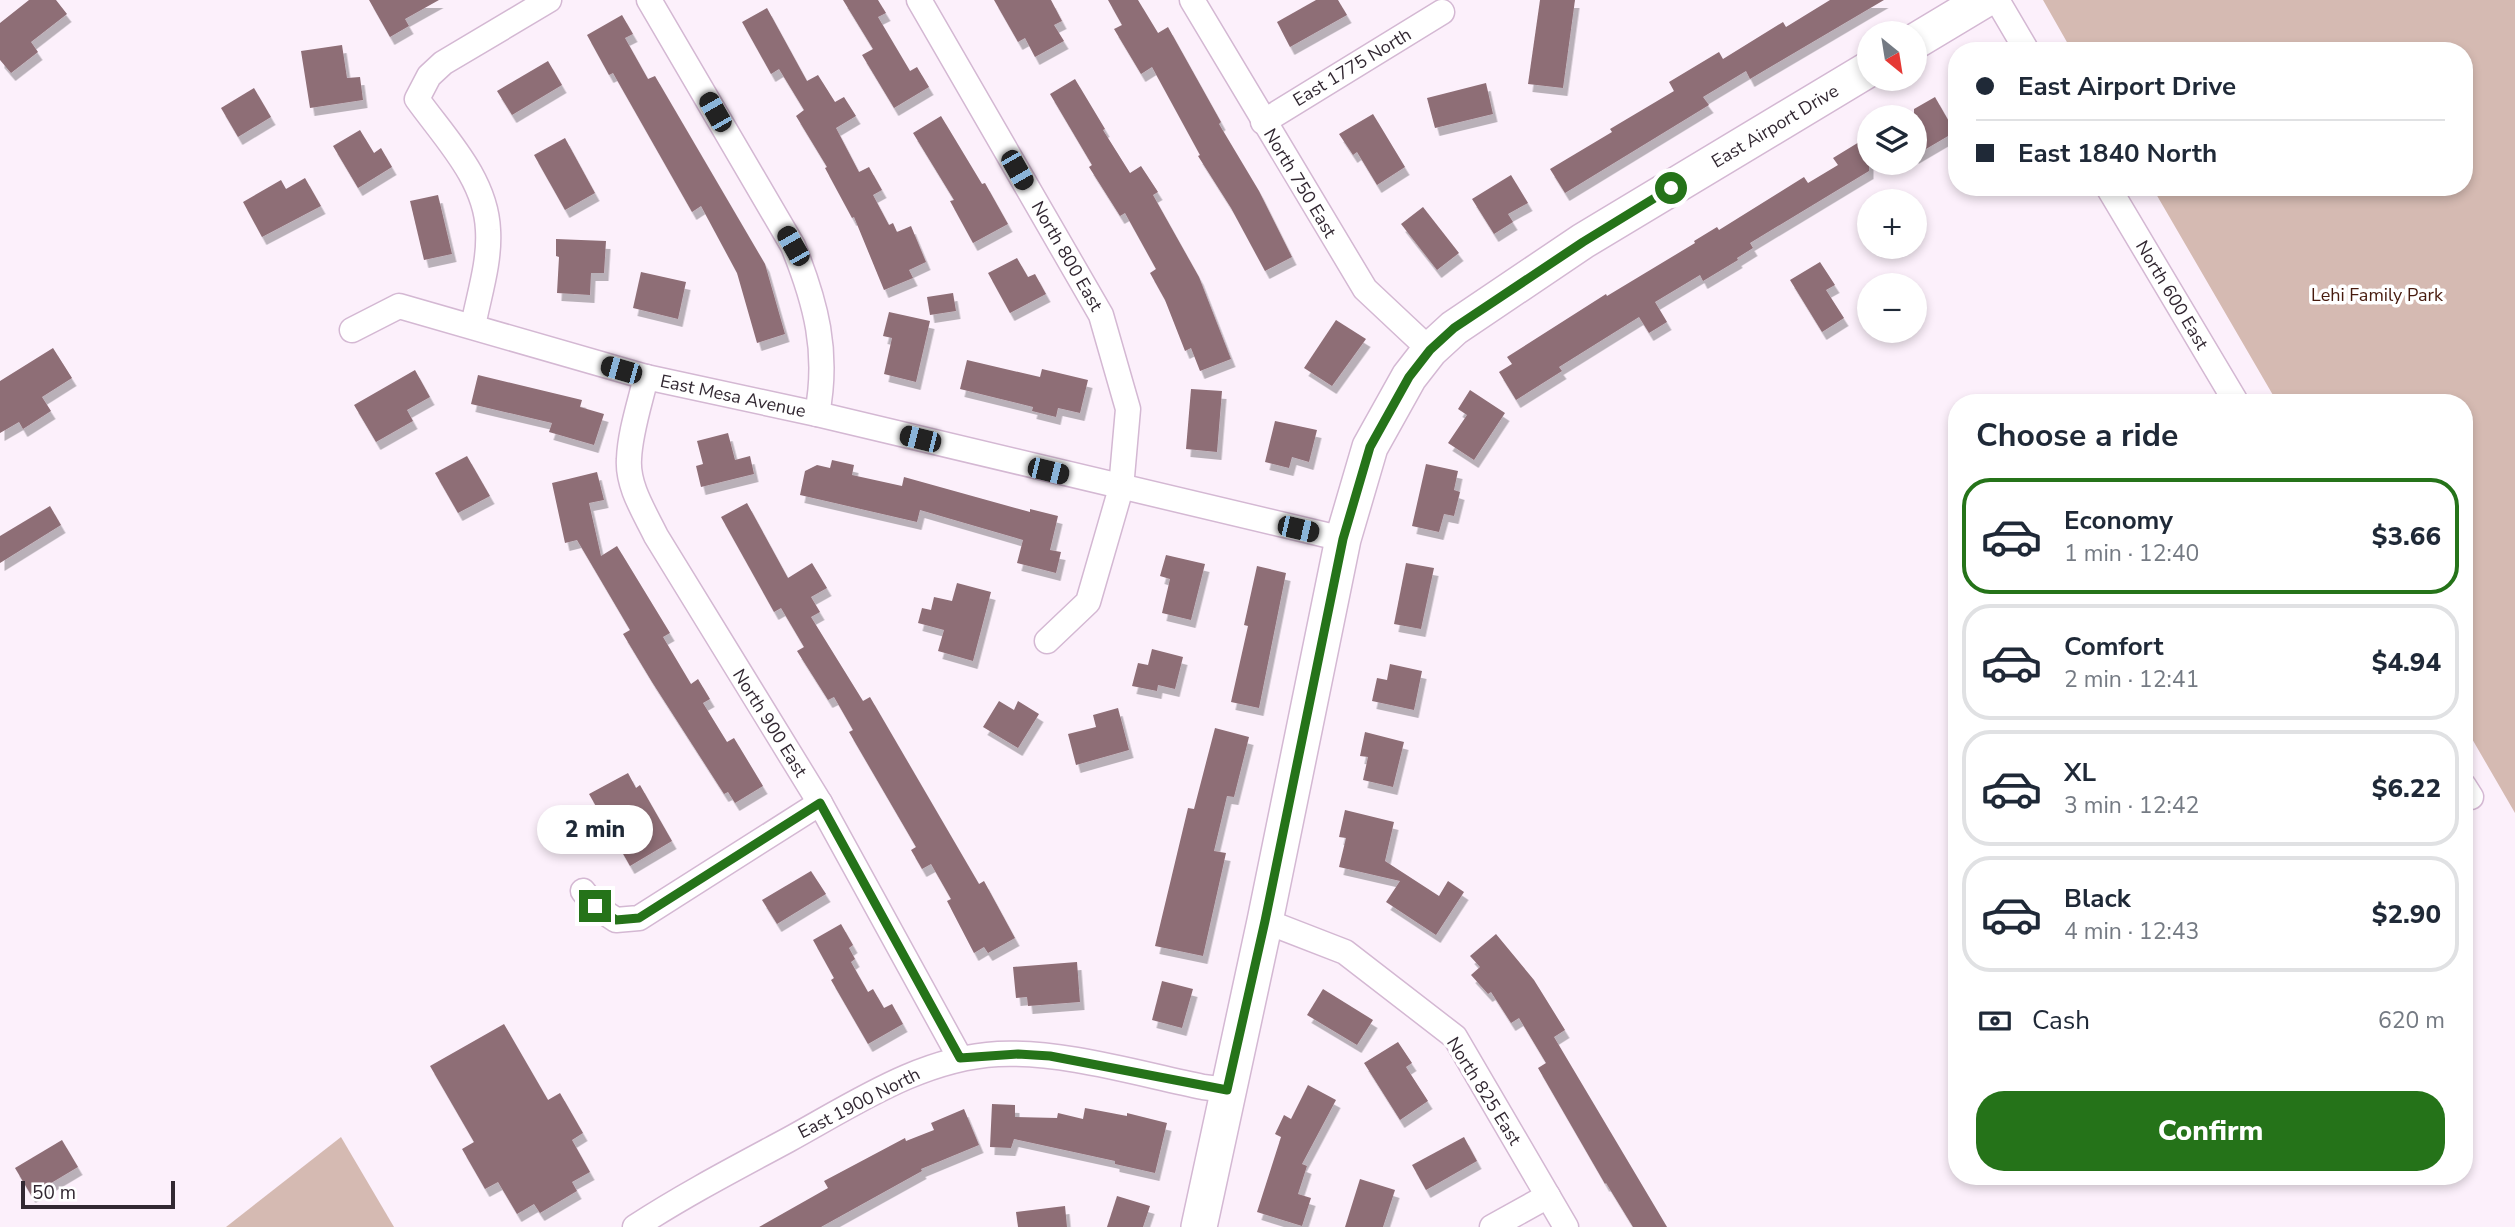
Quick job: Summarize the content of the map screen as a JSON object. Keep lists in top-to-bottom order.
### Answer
{
  "streets": {
    "street": [
      "East 1775 North",
      "East Airport Drive",
      "North 750 East",
      "North 800 East",
      "North 600 East",
      "East Mesa Avenue",
      "North 900 East",
      "North 825 East",
      "East 1900 North"
    ]
  },
  "crossings": [
    ["East 1775 North", "North 750 East"],
    ["East Airport Drive", "North 750 East"],
    ["East Airport Drive", "East Mesa Avenue"],
    ["East Airport Drive", "North 825 East"],
    ["East Airport Drive", "East 1900 North"],
    ["North 800 East", "East Mesa Avenue"],
    ["East Mesa Avenue", "North 900 East"],
    ["North 900 East", "East 1900 North"]
  ],
  "parks": ["Lehi Family Park"],
  "scale_bar": "50 m",
  "north": "bottom right",
  "page": {
    "map_buttons": ["+", "−"],
    "banner": ["East Airport Drive", "East 1840 North"],
    "heading": "Choose a ride",
    "list": [
      {
        "name": "Economy",
        "note": "1 min · 12:40",
        "value": "$3.66"
      },
      {
        "name": "Comfort",
        "note": "2 min · 12:41",
        "value": "$4.94"
      },
      {
        "name": "XL",
        "note": "3 min · 12:42",
        "value": "$6.22"
      },
      {
        "name": "Black",
        "note": "4 min · 12:43",
        "value": "$2.90"
      }
    ],
    "bubble": "2 min",
    "pay": ["Cash", "620 m"],
    "buttons": "Confirm",
    "scale": "50 m"
  }
}
